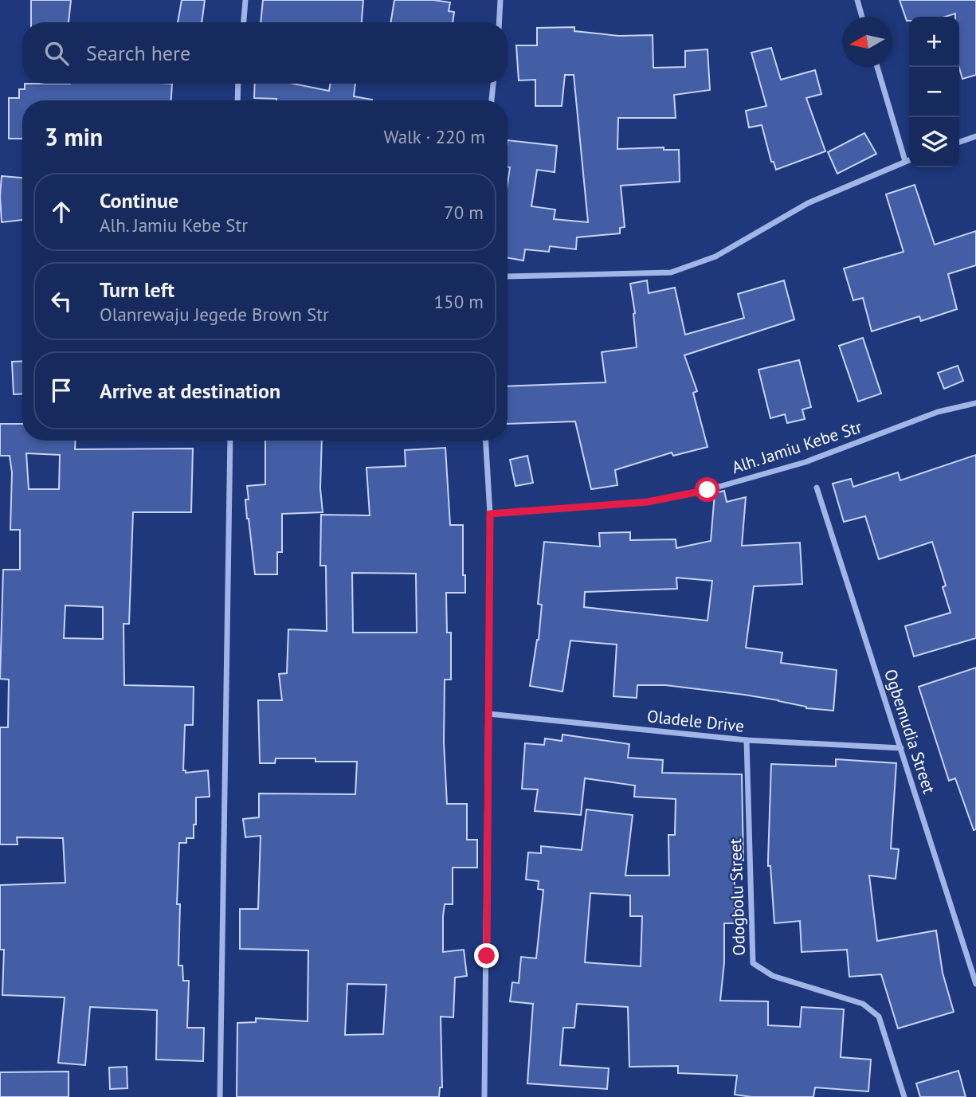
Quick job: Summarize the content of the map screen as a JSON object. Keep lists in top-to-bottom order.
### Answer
{
  "streets": {
    "street": [
      "Alh. Jamiu Kebe Str",
      "Oladele Drive",
      "Ogbemudia Street",
      "Odogbolu Street"
    ]
  },
  "crossings": [
    ["Oladele Drive", "Ogbemudia Street"],
    ["Oladele Drive", "Odogbolu Street"]
  ],
  "north": "left",
  "page": {
    "map_buttons": ["+", "−"],
    "search": "Search here",
    "heading": ["3 min", "Walk · 220 m"],
    "list": [
      ["Continue", "Alh. Jamiu Kebe Str", "70 m"],
      ["Turn left", "Olanrewaju Jegede Brown Str", "150 m"],
      "Arrive at destination"
    ]
  }
}
